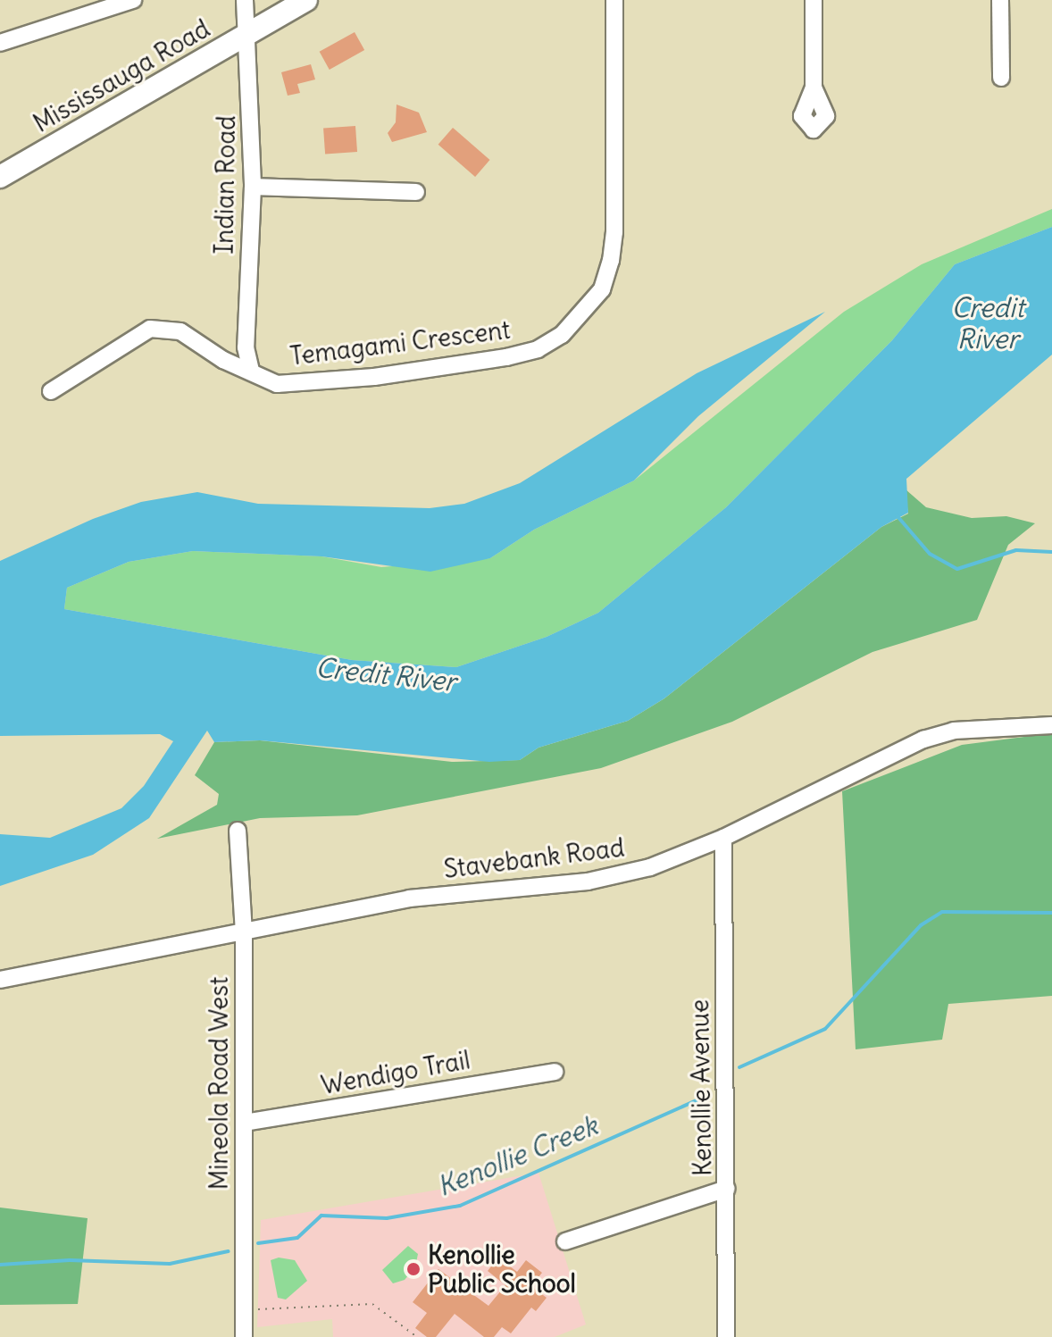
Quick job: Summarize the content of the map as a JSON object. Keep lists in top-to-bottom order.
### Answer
{
  "streets": {
    "main road": ["Mississauga Road"],
    "street": [
      "Indian Road",
      "Temagami Crescent",
      "Stavebank Road",
      "Wendigo Trail",
      "Mineola Road West",
      "Kenollie Avenue"
    ]
  },
  "crossings": [
    ["Mississauga Road", "Indian Road"],
    ["Indian Road", "Temagami Crescent"],
    ["Stavebank Road", "Mineola Road West"],
    ["Stavebank Road", "Kenollie Avenue"],
    ["Wendigo Trail", "Mineola Road West"]
  ],
  "water": ["Credit River", "Kenollie Creek"],
  "places": ["Kenollie Public School"]
}
